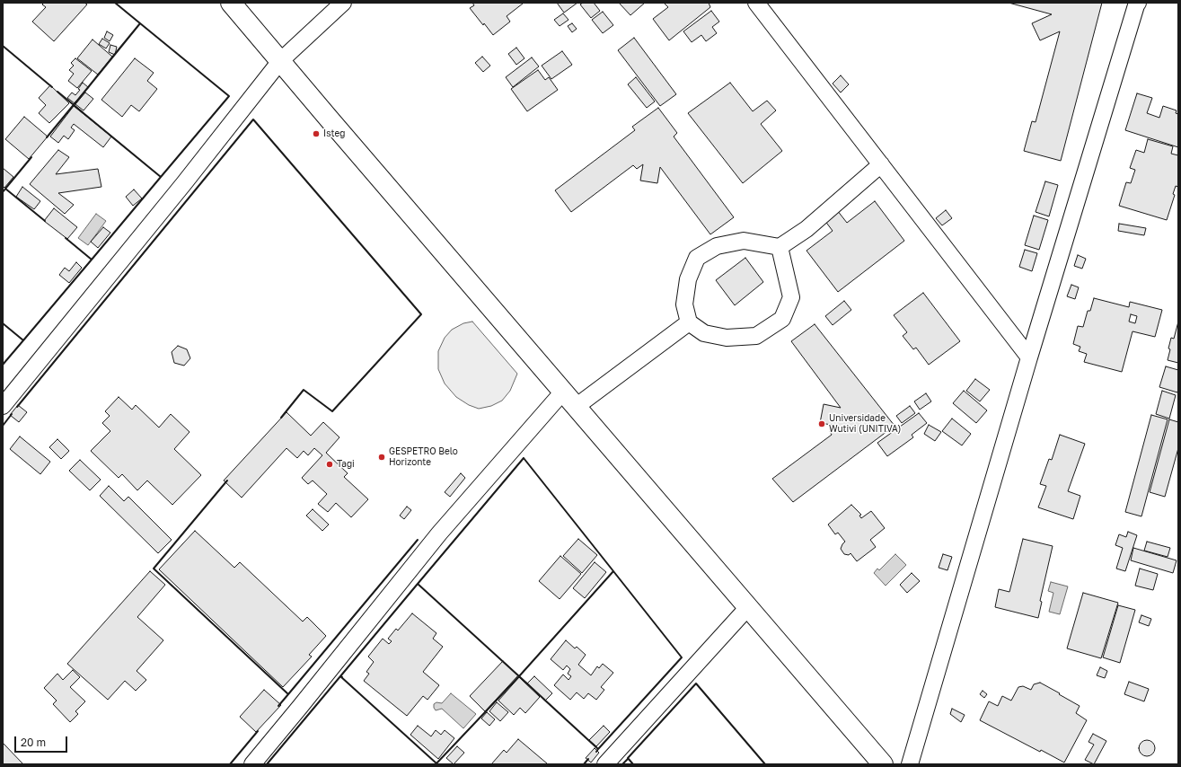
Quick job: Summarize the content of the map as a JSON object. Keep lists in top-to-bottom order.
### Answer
{
  "places": [
    "Isteg",
    "Universidade Wutivi (UNITIVA)",
    "GESPETRO Belo Horizonte",
    "Tagi"
  ],
  "scale_bar": "20 m"
}
